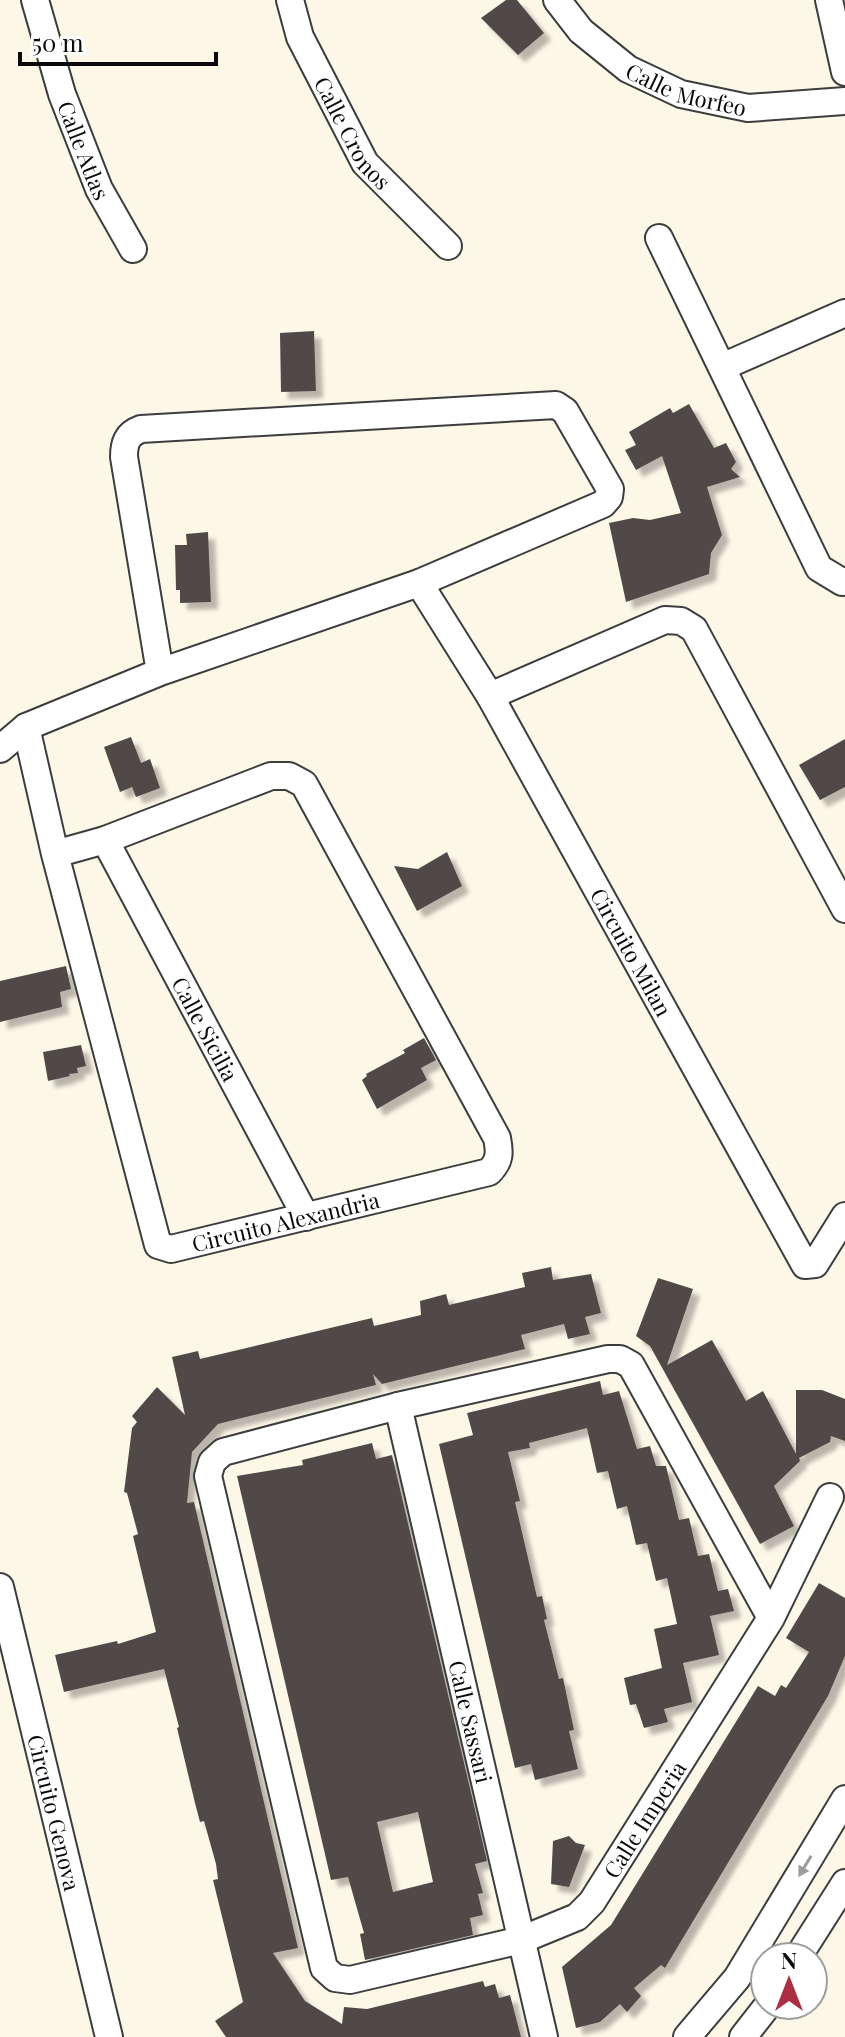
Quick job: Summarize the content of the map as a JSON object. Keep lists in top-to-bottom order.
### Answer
{
  "streets": {
    "street": [
      "Calle Morfeo",
      "Calle Cronos",
      "Calle Atlas",
      "Circuito Milan",
      "Calle Sicilia",
      "Circuito Alexandria",
      "Calle Sassari",
      "Circuito Genova",
      "Calle Imperia"
    ]
  },
  "crossings": [
    ["Calle Sicilia", "Circuito Alexandria"],
    ["Calle Sassari", "Calle Imperia"]
  ],
  "scale_bar": "50 m",
  "north": "top"
}
